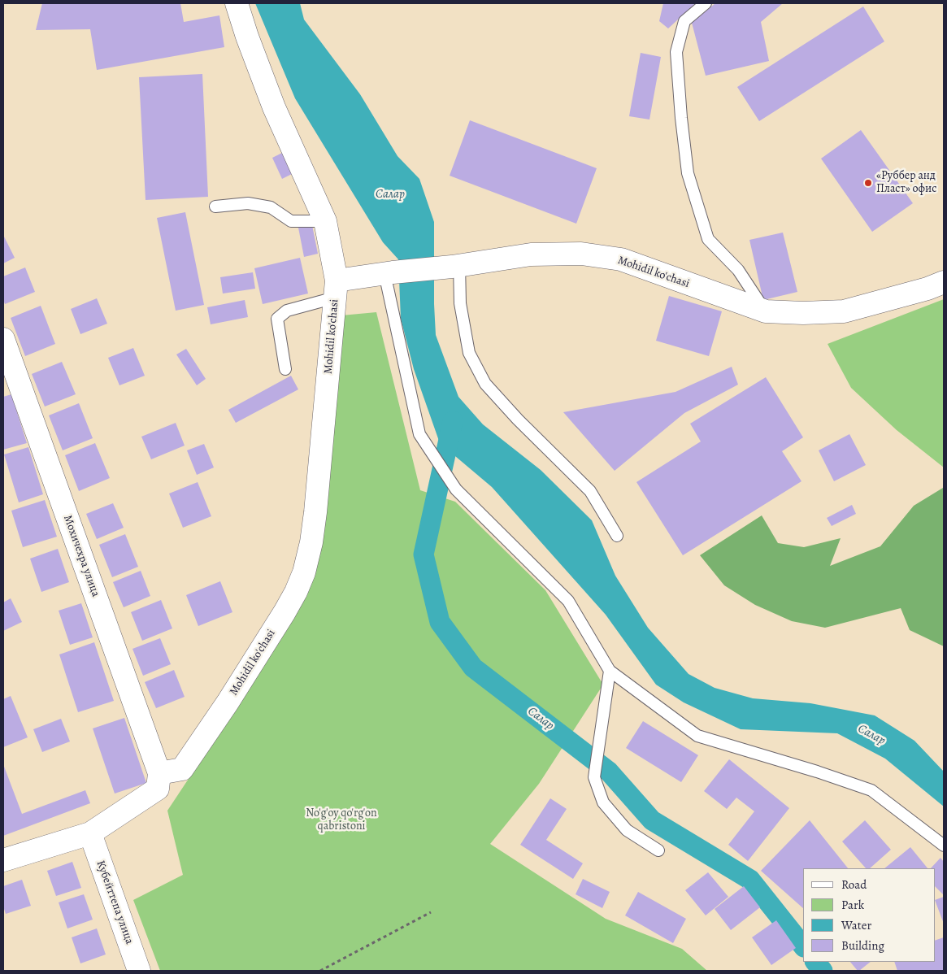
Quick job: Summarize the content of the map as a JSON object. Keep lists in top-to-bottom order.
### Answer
{
  "streets": {
    "street": ["Mohidil ko'chasi", "Мохичехра улица", "Кубейттепа улица"]
  },
  "crossings": [
    ["Mohidil ko'chasi", "Мохичехра улица"]
  ],
  "water": ["Салар"],
  "parks": ["No'g'oy qo'rg'on qabristoni"],
  "places": ["«Руббер анд Пласт» офис"],
  "legend": [
    "Road",
    "Park",
    "Water",
    "Building"
  ]
}
